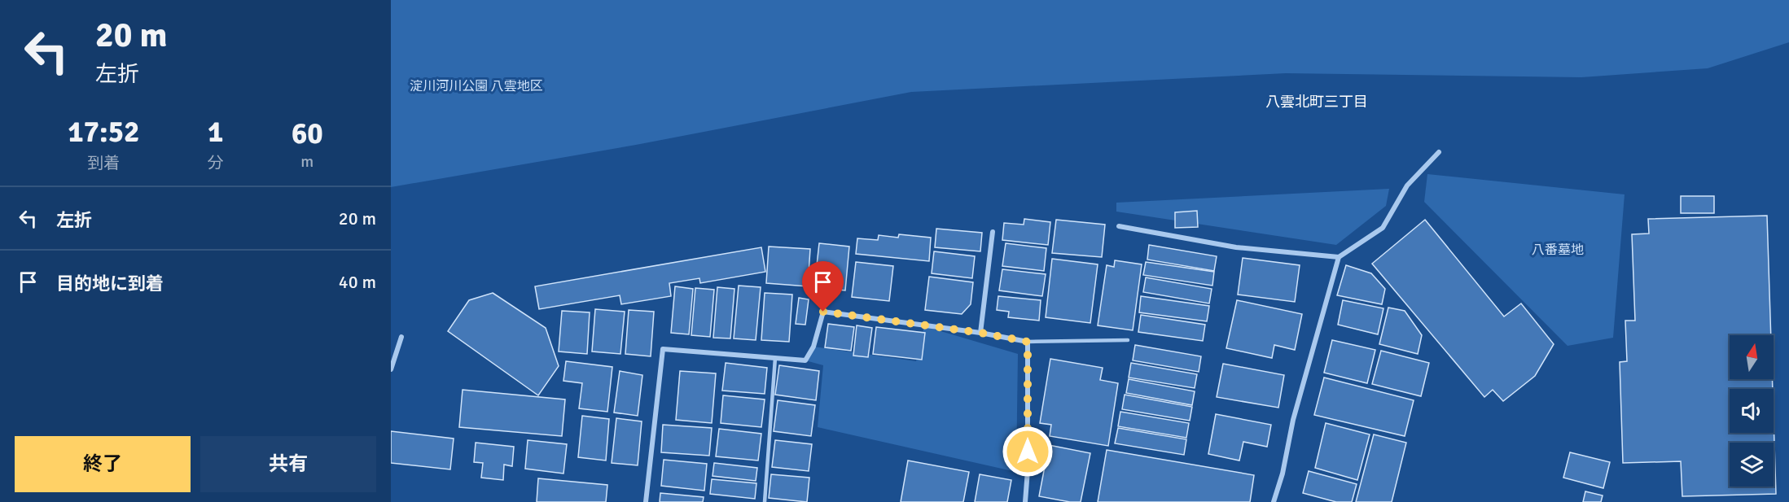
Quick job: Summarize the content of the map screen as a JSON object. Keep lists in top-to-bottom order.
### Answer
{
  "districts": ["八雲北町三丁目"],
  "parks": ["淀川河川公園 八雲地区", "八番墓地"],
  "north": "top",
  "page": {
    "turn": ["20 m", "左折"],
    "eta": [
      "17:52",
      "到着",
      "1",
      "分",
      "60",
      "m"
    ],
    "list": [
      {
        "name": "左折",
        "value": "20 m"
      },
      {
        "name": "目的地に到着",
        "value": "40 m"
      }
    ],
    "buttons": ["終了", "共有"]
  }
}
